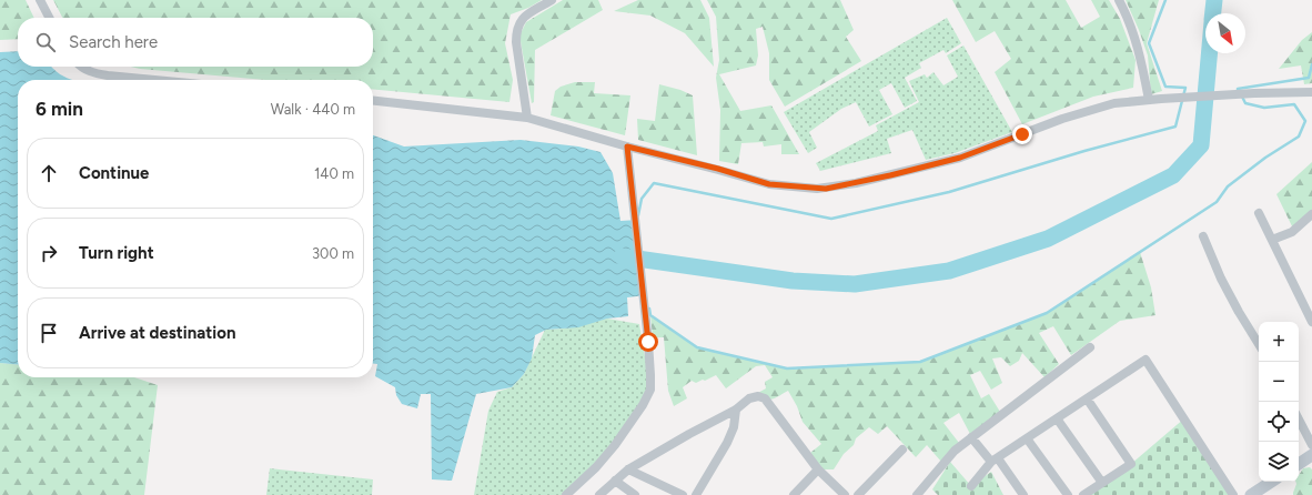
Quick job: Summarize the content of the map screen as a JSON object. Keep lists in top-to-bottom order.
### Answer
{
  "north": "bottom right",
  "page": {
    "search": "Search here",
    "heading": ["6 min", "Walk · 440 m"],
    "list": [
      ["Continue", "140 m"],
      ["Turn right", "300 m"],
      "Arrive at destination"
    ],
    "map_buttons": ["+", "−"]
  }
}
